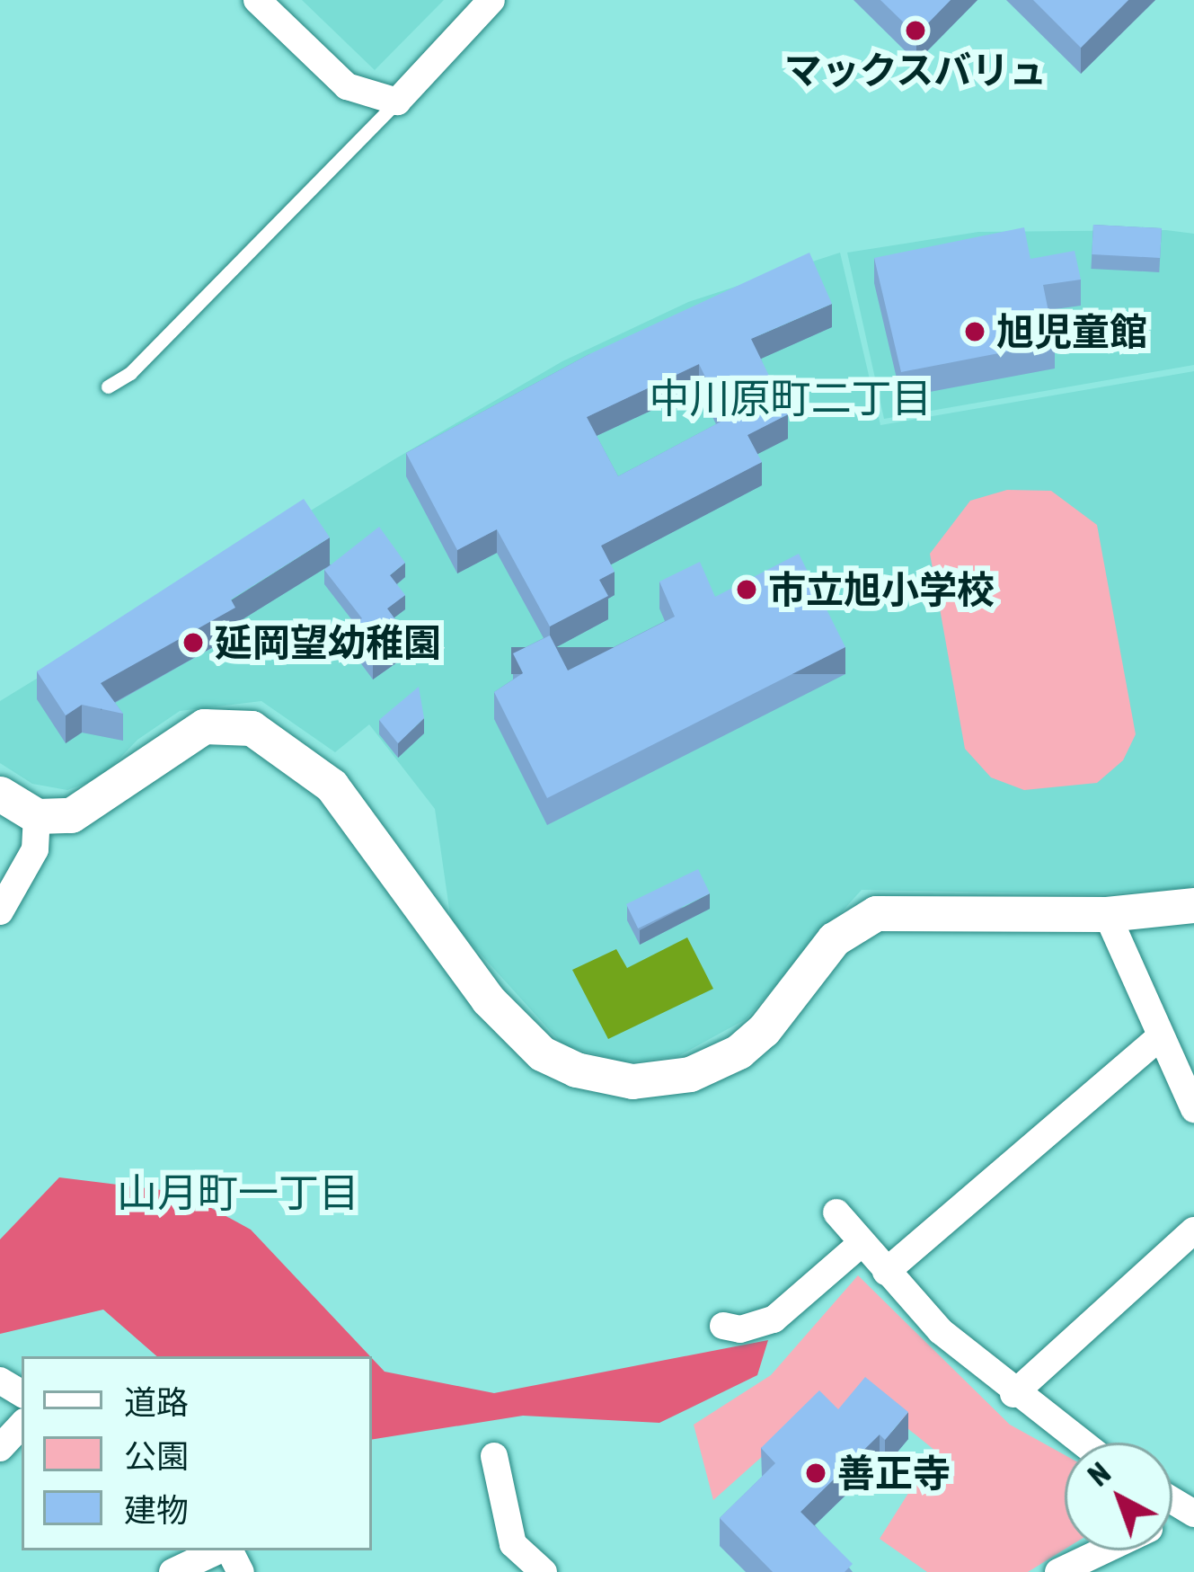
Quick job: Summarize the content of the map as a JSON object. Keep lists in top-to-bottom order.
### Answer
{
  "districts": ["中川原町二丁目", "山月町一丁目"],
  "places": [
    "マックスバリュ",
    "旭児童館",
    "市立旭小学校",
    "延岡望幼稚園",
    "善正寺"
  ],
  "legend": ["道路", "公園", "建物"],
  "north": "top left"
}
